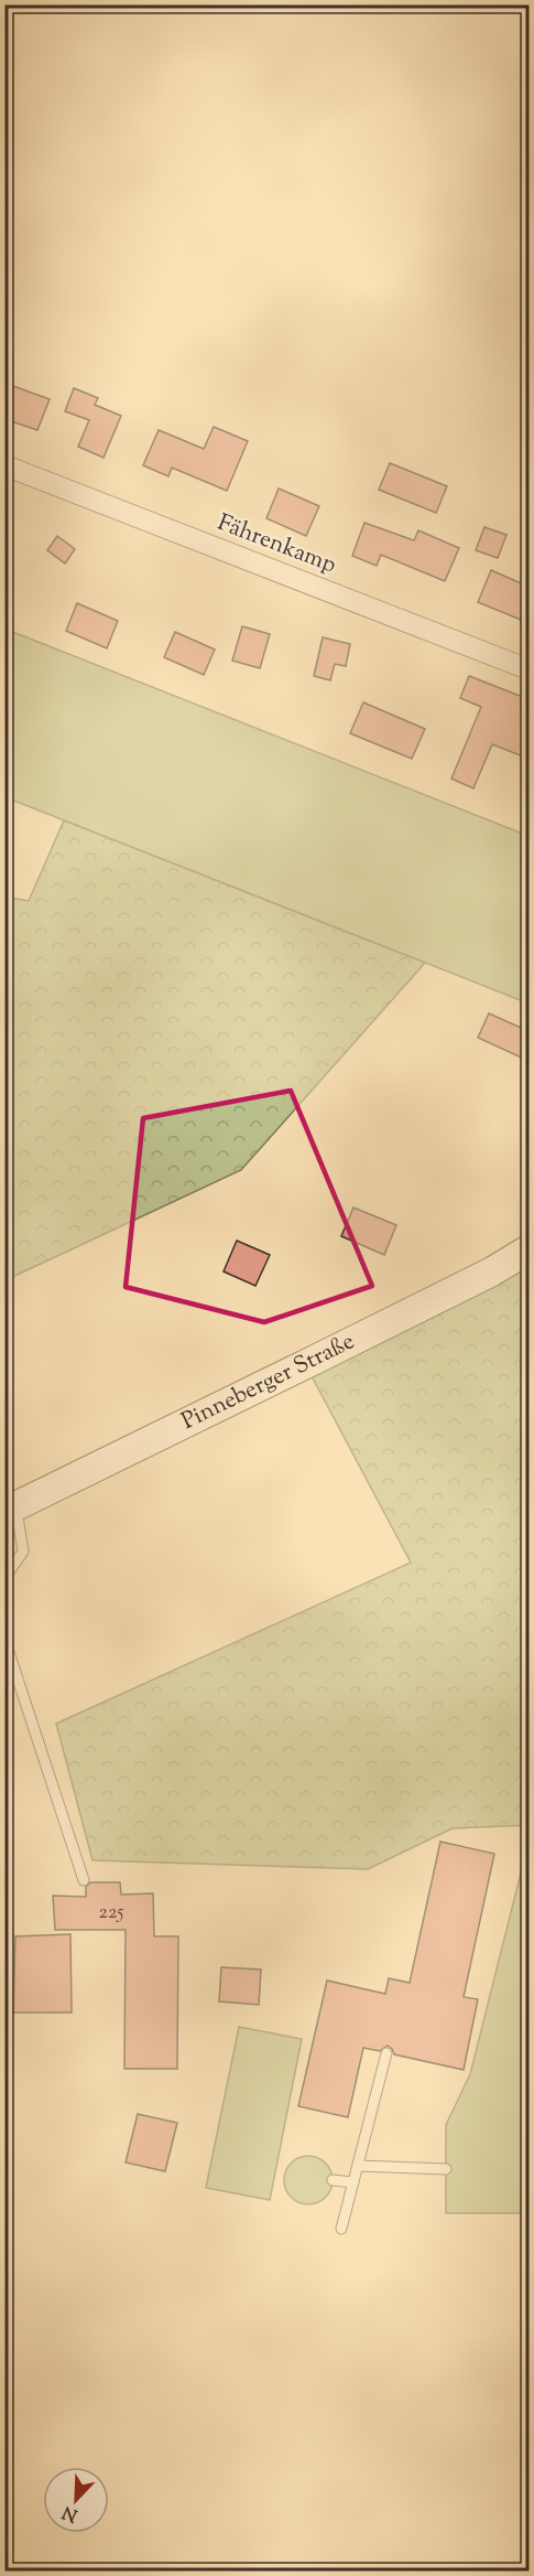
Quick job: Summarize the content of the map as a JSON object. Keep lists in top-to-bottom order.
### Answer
{
  "streets": {
    "main road": ["Pinneberger Straße"],
    "street": ["Fährenkamp"]
  },
  "house_numbers": ["225"],
  "north": "bottom left"
}
